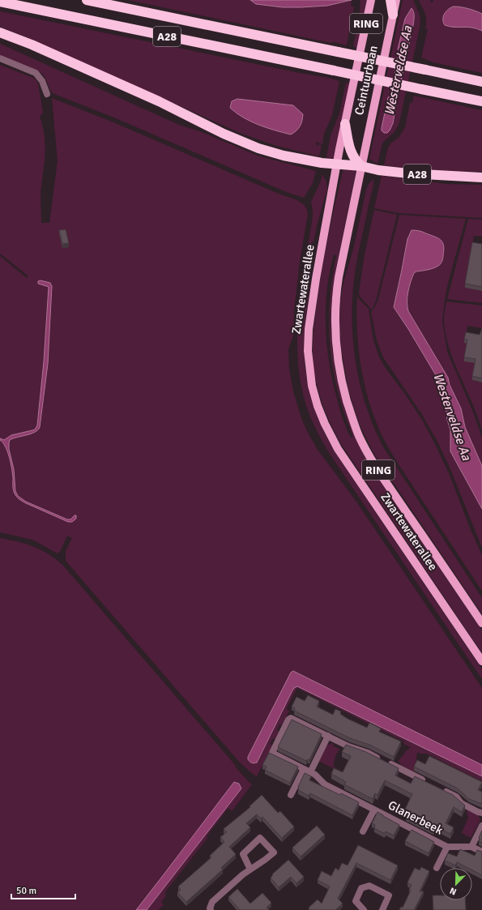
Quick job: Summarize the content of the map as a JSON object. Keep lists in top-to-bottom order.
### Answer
{
  "streets": {
    "highway": ["A28"],
    "main road": ["RING", "Ceintuurbaan", "Zwartewaterallee"],
    "street": ["Glanerbeek"]
  },
  "crossings": [
    ["A28", "Ceintuurbaan"],
    ["A28", "Zwartewaterallee"],
    ["Ceintuurbaan", "Zwartewaterallee"]
  ],
  "water": ["Westerveldse Aa"],
  "scale_bar": "50 m",
  "north": "bottom left"
}
